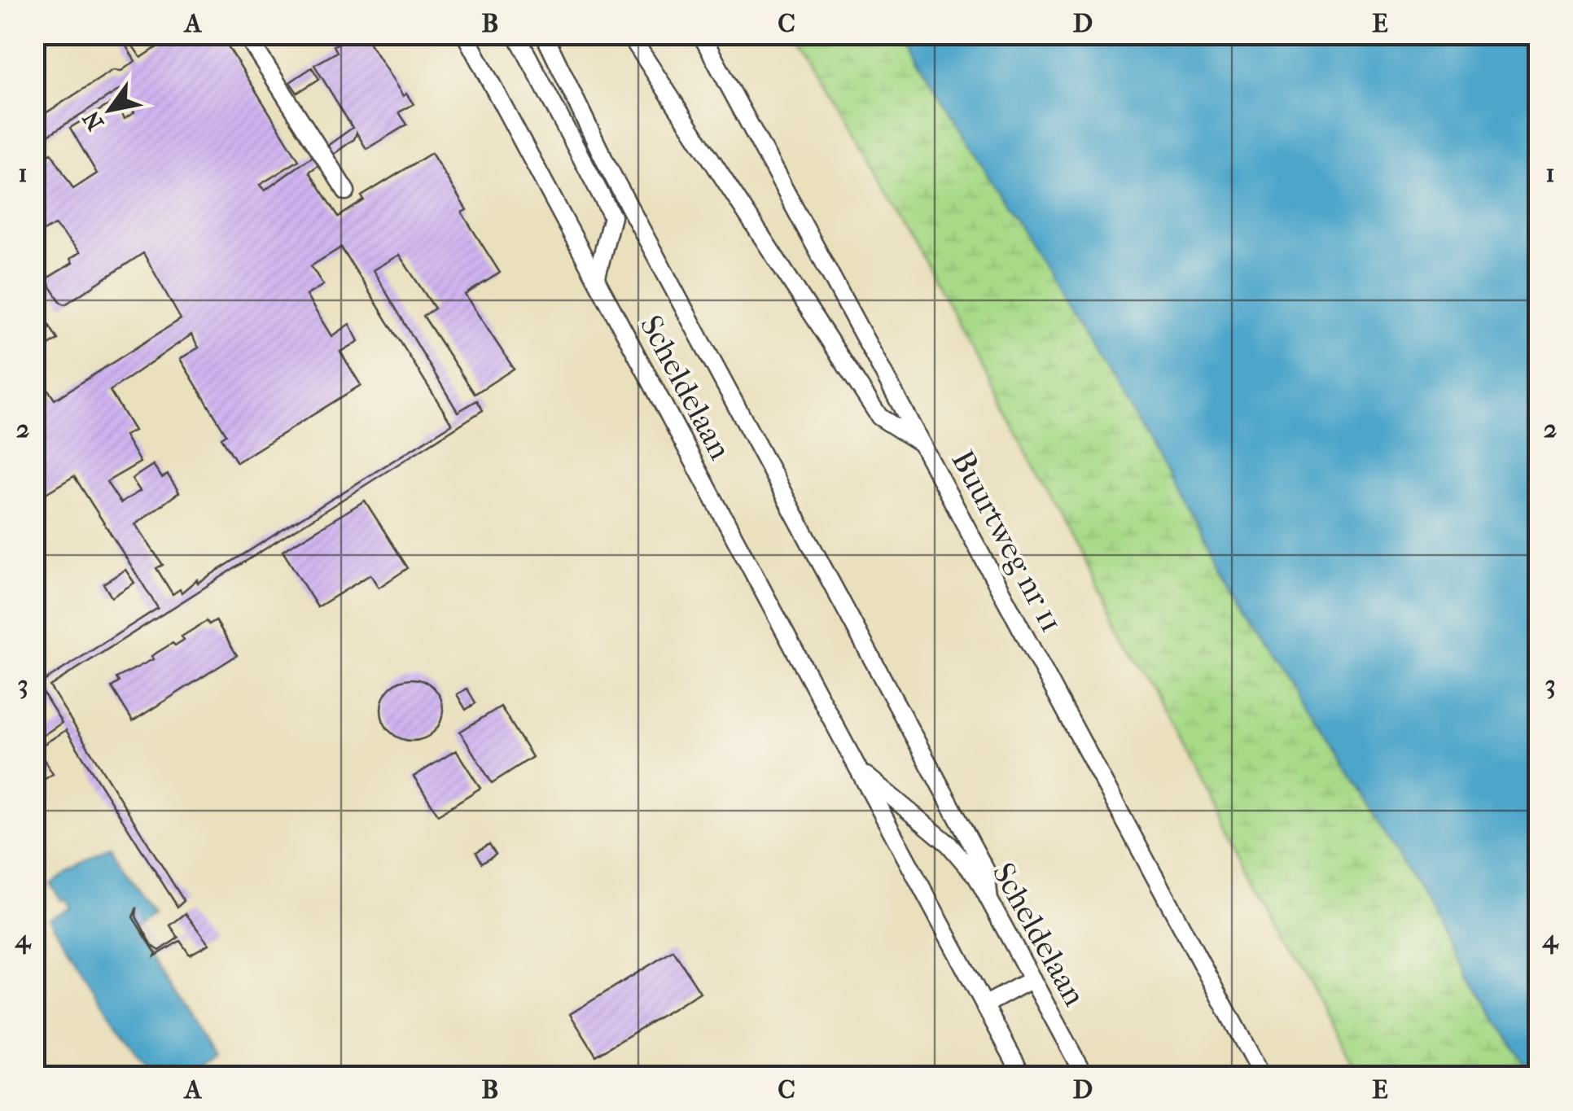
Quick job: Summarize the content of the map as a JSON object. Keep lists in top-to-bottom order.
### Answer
{
  "streets": {
    "lane": ["Scheldelaan", "Buurtweg nr 11"]
  },
  "north": "bottom left",
  "grid": {
    "columns": [
      "A",
      "B",
      "C",
      "D",
      "E"
    ],
    "rows": [
      "1",
      "2",
      "3",
      "4"
    ]
  }
}
